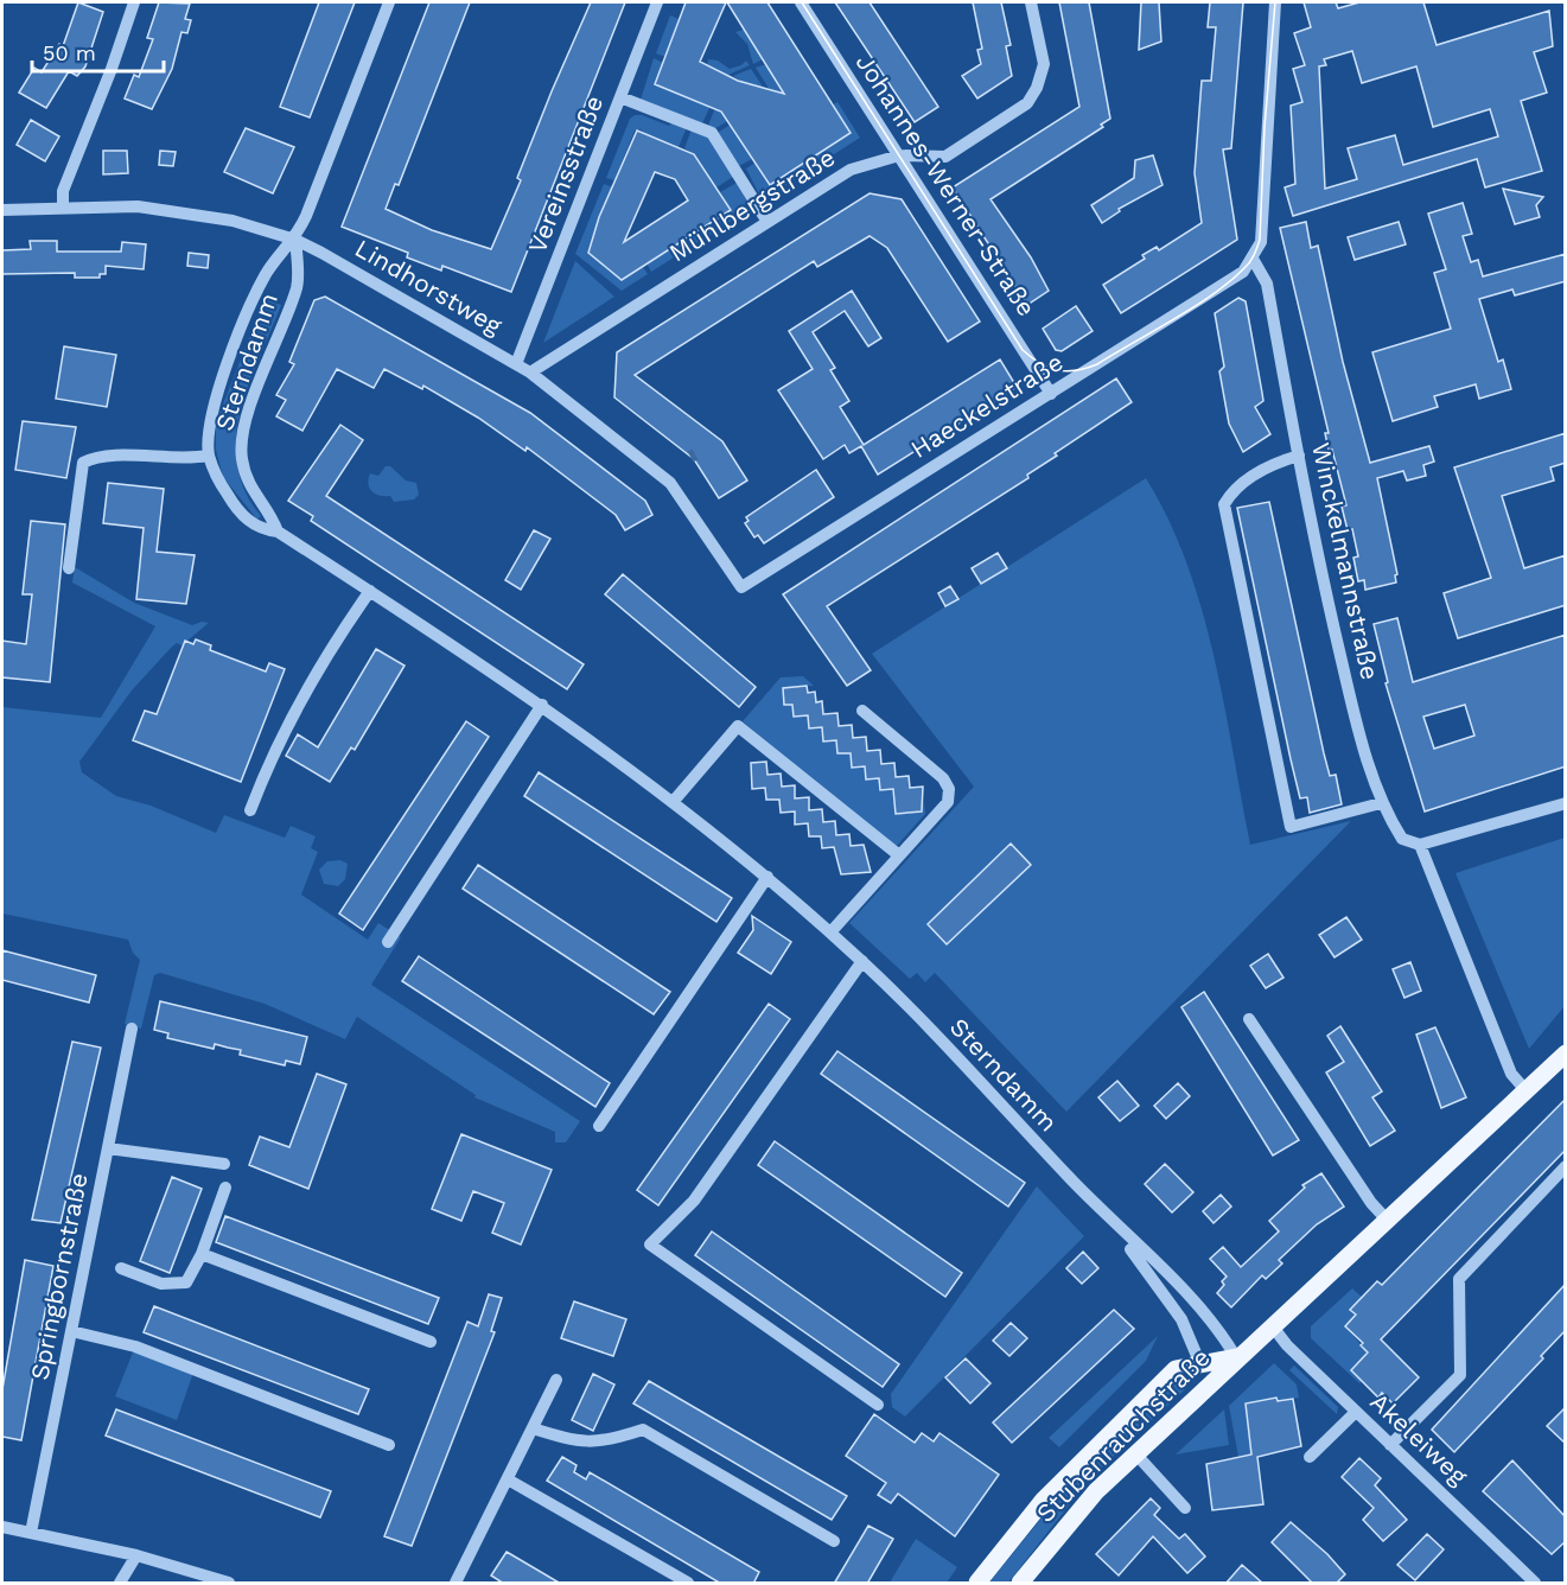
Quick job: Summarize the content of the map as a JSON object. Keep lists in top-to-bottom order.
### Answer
{
  "streets": {
    "main road": ["Stubenrauchstraße"],
    "street": [
      "Vereinsstraße",
      "Johannes-Werner-Straße",
      "Mühlbergstraße",
      "Lindhorstweg",
      "Sterndamm",
      "Haeckelstraße",
      "Winckelmannstraße",
      "Springbornstraße",
      "Akeleiweg"
    ]
  },
  "crossings": [
    ["Vereinsstraße", "Lindhorstweg"],
    ["Johannes-Werner-Straße", "Mühlbergstraße"],
    ["Johannes-Werner-Straße", "Haeckelstraße"],
    ["Mühlbergstraße", "Lindhorstweg"],
    ["Lindhorstweg", "Sterndamm"],
    ["Lindhorstweg", "Haeckelstraße"],
    ["Sterndamm", "Stubenrauchstraße"],
    ["Haeckelstraße", "Winckelmannstraße"],
    ["Stubenrauchstraße", "Akeleiweg"]
  ],
  "scale_bar": "50 m"
}
